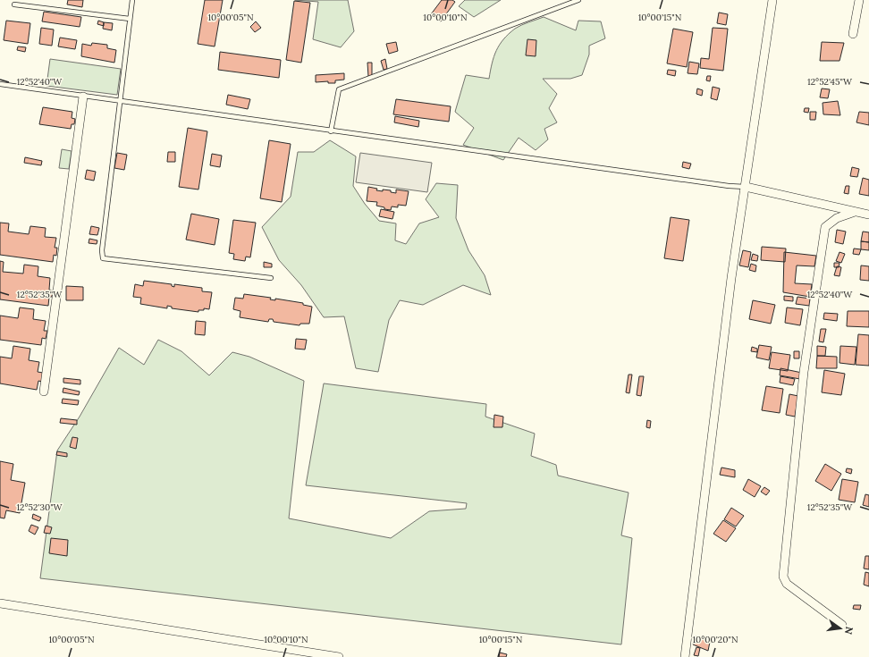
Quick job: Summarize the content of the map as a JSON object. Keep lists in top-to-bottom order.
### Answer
{
  "north": "right",
  "coordinates": [
    "10°00'05\"N",
    "10°00'10\"N",
    "10°00'15\"N",
    "12°52'45\"W",
    "12°52'40\"W",
    "12°52'35\"W",
    "12°52'30\"W",
    "10°00'20\"N"
  ]
}
